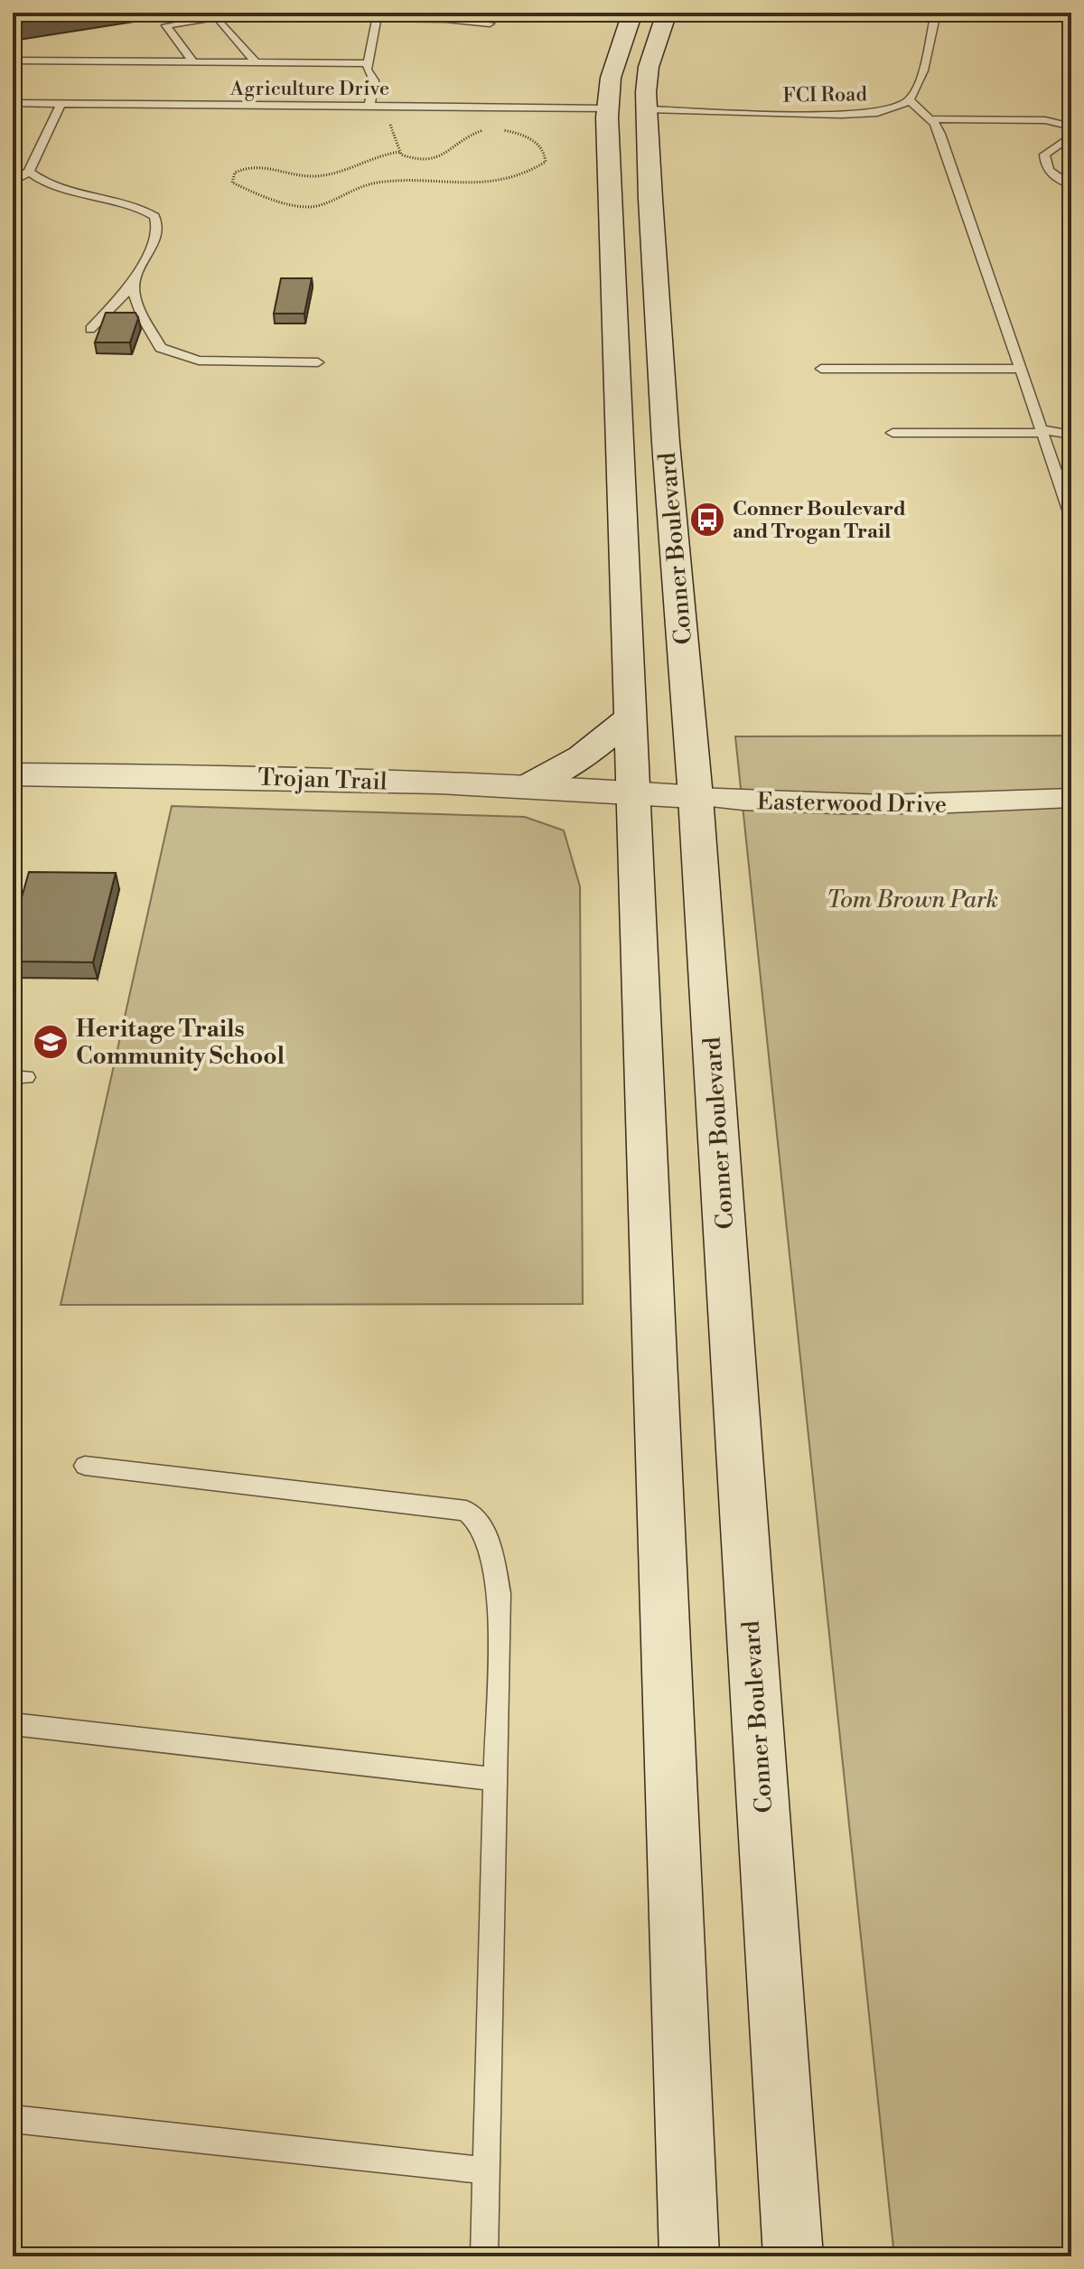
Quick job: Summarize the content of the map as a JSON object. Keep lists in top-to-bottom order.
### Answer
{
  "streets": {
    "main road": ["Conner Boulevard", "Trojan Trail", "Easterwood Drive"],
    "lane": ["Agriculture Drive", "FCI Road"]
  },
  "crossings": [
    ["Agriculture Drive", "Conner Boulevard"],
    ["FCI Road", "Conner Boulevard"],
    ["Conner Boulevard", "Trojan Trail"],
    ["Conner Boulevard", "Easterwood Drive"],
    ["Trojan Trail", "Easterwood Drive"]
  ],
  "parks": ["Tom Brown Park"],
  "places": {
    "bus stop": ["Conner Boulevard and Trogan Trail"],
    "school or university": ["Heritage Trails Community School"]
  }
}
